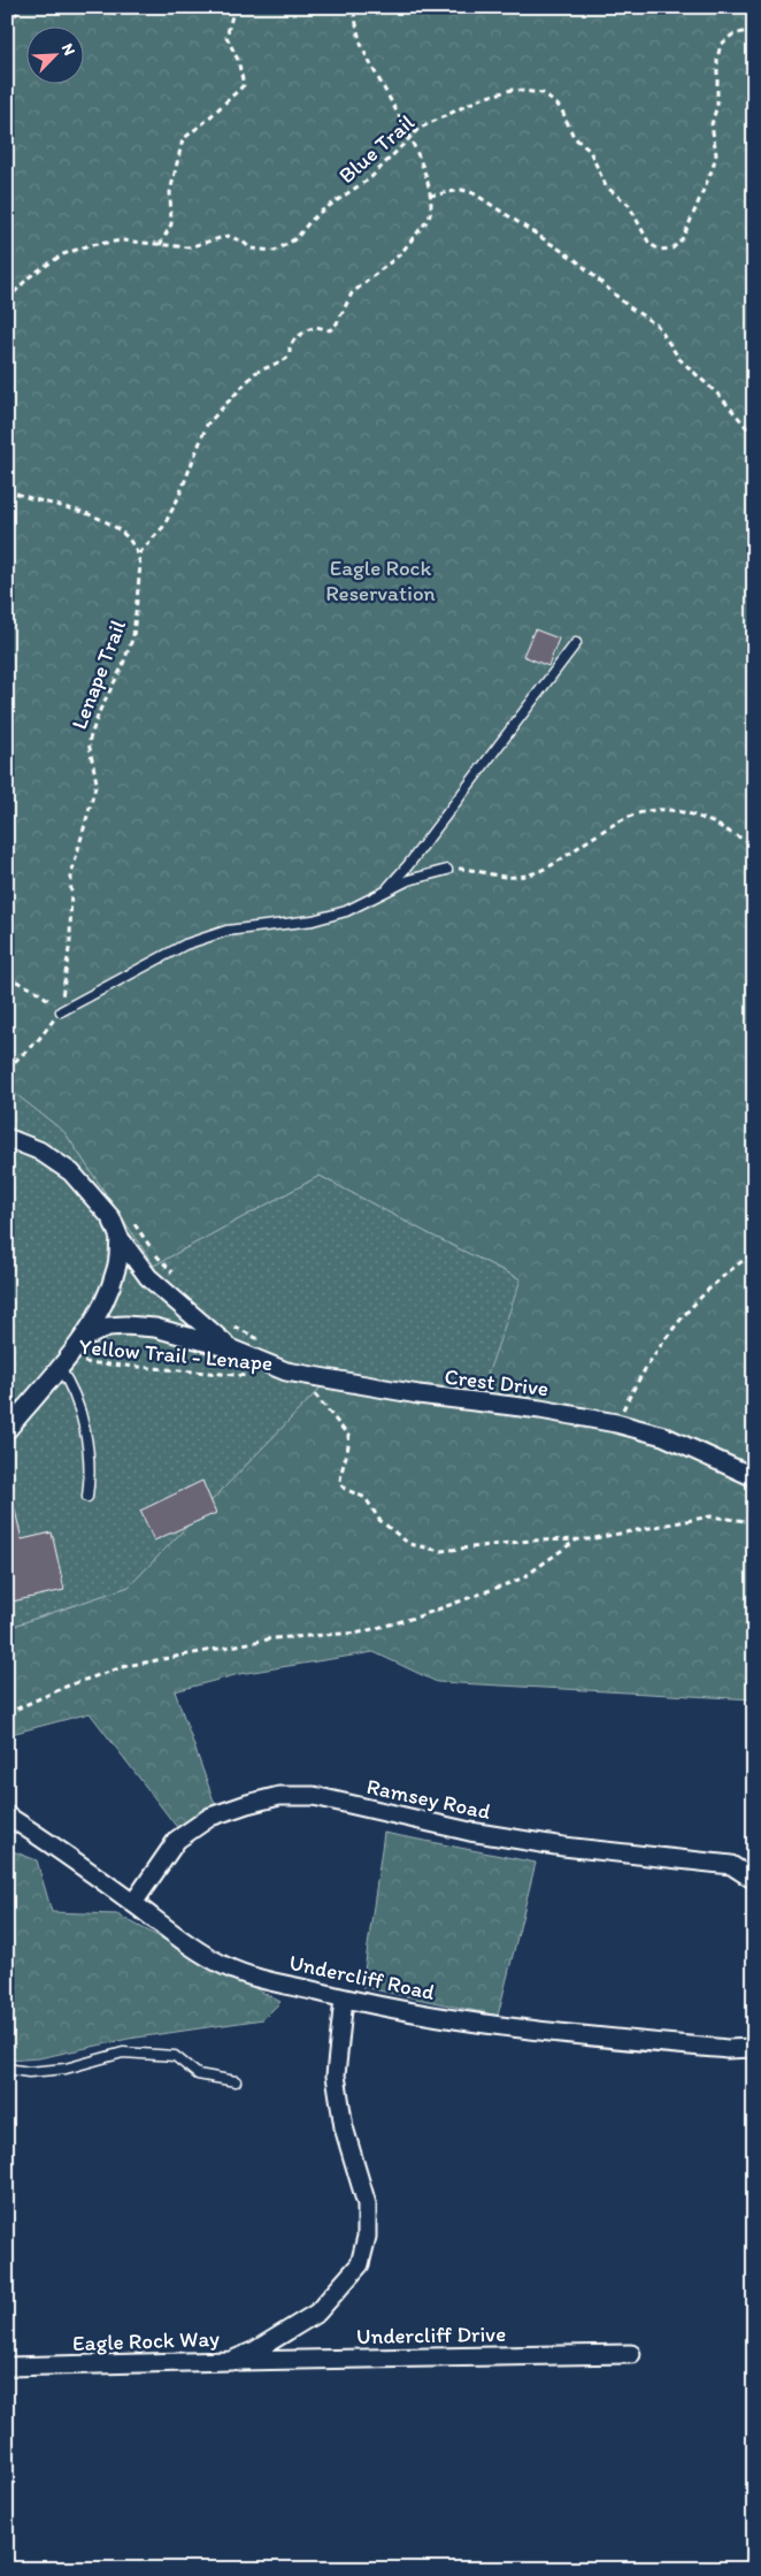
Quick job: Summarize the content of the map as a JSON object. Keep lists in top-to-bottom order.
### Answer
{
  "streets": {
    "street": [
      "Crest Drive",
      "Ramsey Road",
      "Undercliff Road",
      "Undercliff Drive",
      "Eagle Rock Way"
    ],
    "path": ["Blue Trail", "Lenape Trail", "Yellow Trail - Lenape"]
  },
  "crossings": [
    ["Ramsey Road", "Undercliff Road"],
    ["Undercliff Road", "Eagle Rock Way"],
    ["Undercliff Drive", "Eagle Rock Way"]
  ],
  "parks": ["Eagle Rock Reservation"],
  "north": "top right"
}
